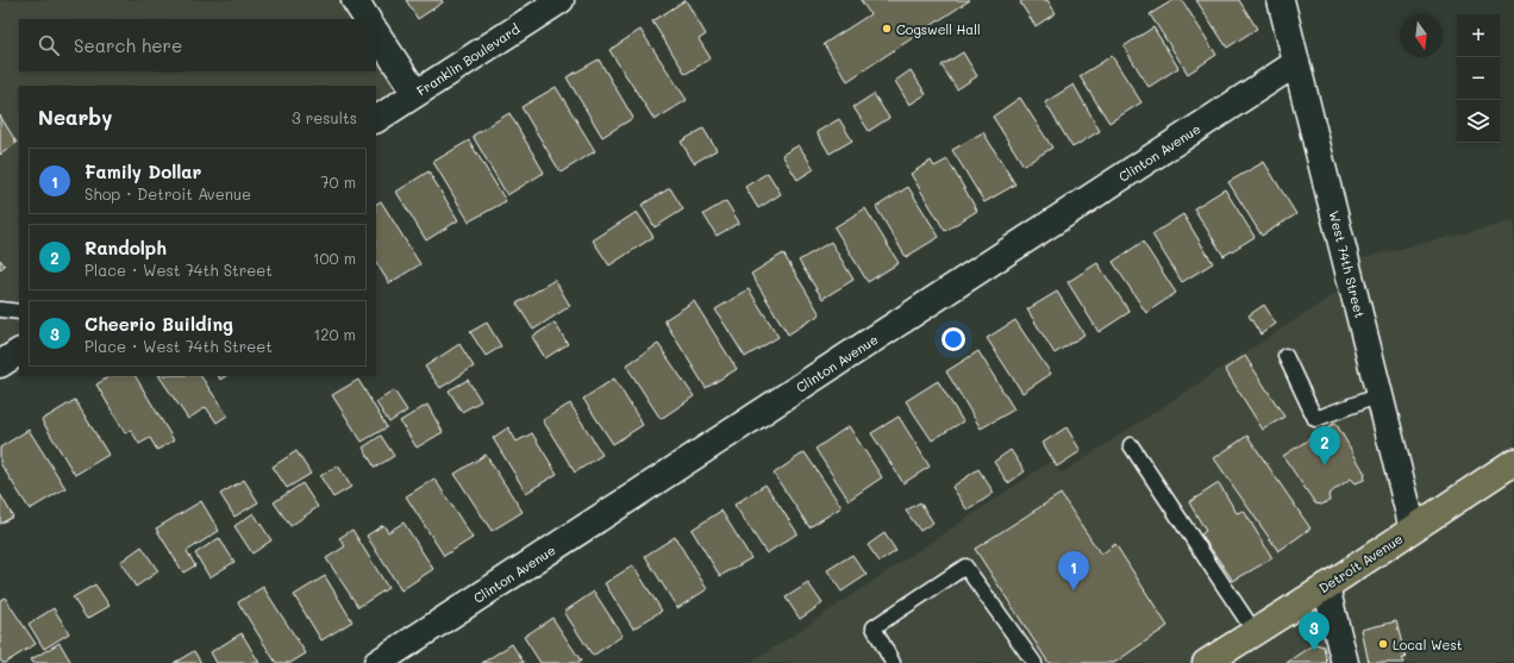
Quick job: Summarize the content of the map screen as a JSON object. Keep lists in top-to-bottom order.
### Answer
{
  "streets": {
    "main road": ["Detroit Avenue"],
    "street": ["Franklin Boulevard", "Clinton Avenue", "West 74th Street"]
  },
  "crossings": [
    ["Clinton Avenue", "West 74th Street"],
    ["West 74th Street", "Detroit Avenue"]
  ],
  "places": ["Cogswell Hall", "Local West"],
  "north": "bottom",
  "page": {
    "map_buttons": ["+", "−"],
    "search": "Search here",
    "heading": ["Nearby", "3 results"],
    "list": [
      {
        "mark": "1",
        "name": "Family Dollar",
        "note": "Shop · Detroit Avenue",
        "value": "70 m"
      },
      {
        "mark": "2",
        "name": "Randolph",
        "note": "Place · West 74th Street",
        "value": "100 m"
      },
      {
        "mark": "3",
        "name": "Cheerio Building",
        "note": "Place · West 74th Street",
        "value": "120 m"
      }
    ],
    "pins": ["2", "1", "3"]
  }
}
